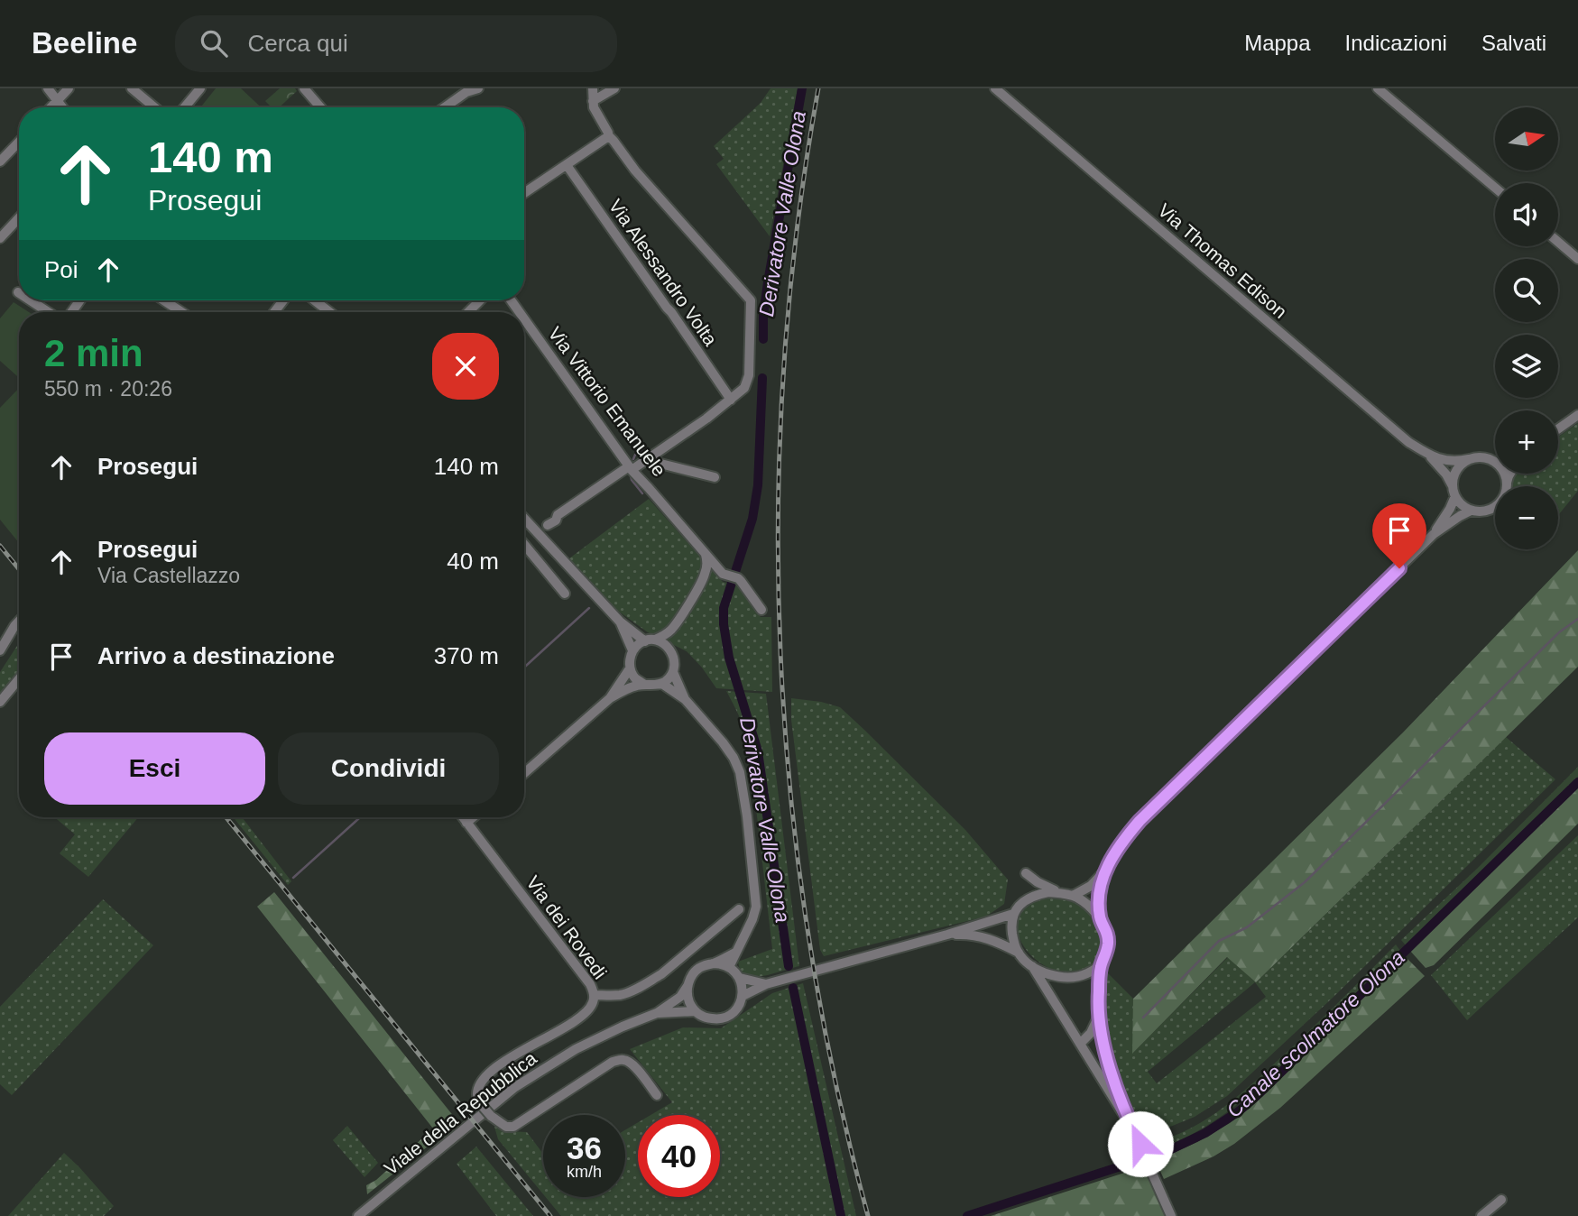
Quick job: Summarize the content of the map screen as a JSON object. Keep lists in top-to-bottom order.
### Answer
{
  "streets": {
    "street": [
      "Via Thomas Edison",
      "Via Alessandro Volta",
      "Via Vittorio Emanuele",
      "Via dei Rovedi",
      "Viale della Repubblica"
    ]
  },
  "water": ["Derivatore Valle Olona", "Canale scolmatore Olona"],
  "north": "right",
  "page": {
    "header": "Beeline",
    "search": "Cerca qui",
    "nav": ["Mappa", "Indicazioni", "Salvati"],
    "map_buttons": ["+", "−"],
    "turn": ["140 m", "Prosegui"],
    "then": "Poi",
    "heading": ["2 min", "550 m · 20:26"],
    "list": [
      {
        "name": "Prosegui",
        "value": "140 m"
      },
      {
        "name": "Prosegui",
        "note": "Via Castellazzo",
        "value": "40 m"
      },
      {
        "name": "Arrivo a destinazione",
        "value": "370 m"
      }
    ],
    "buttons": ["Esci", "Condividi"],
    "speed": "36 km/h",
    "limit": "40"
  }
}
